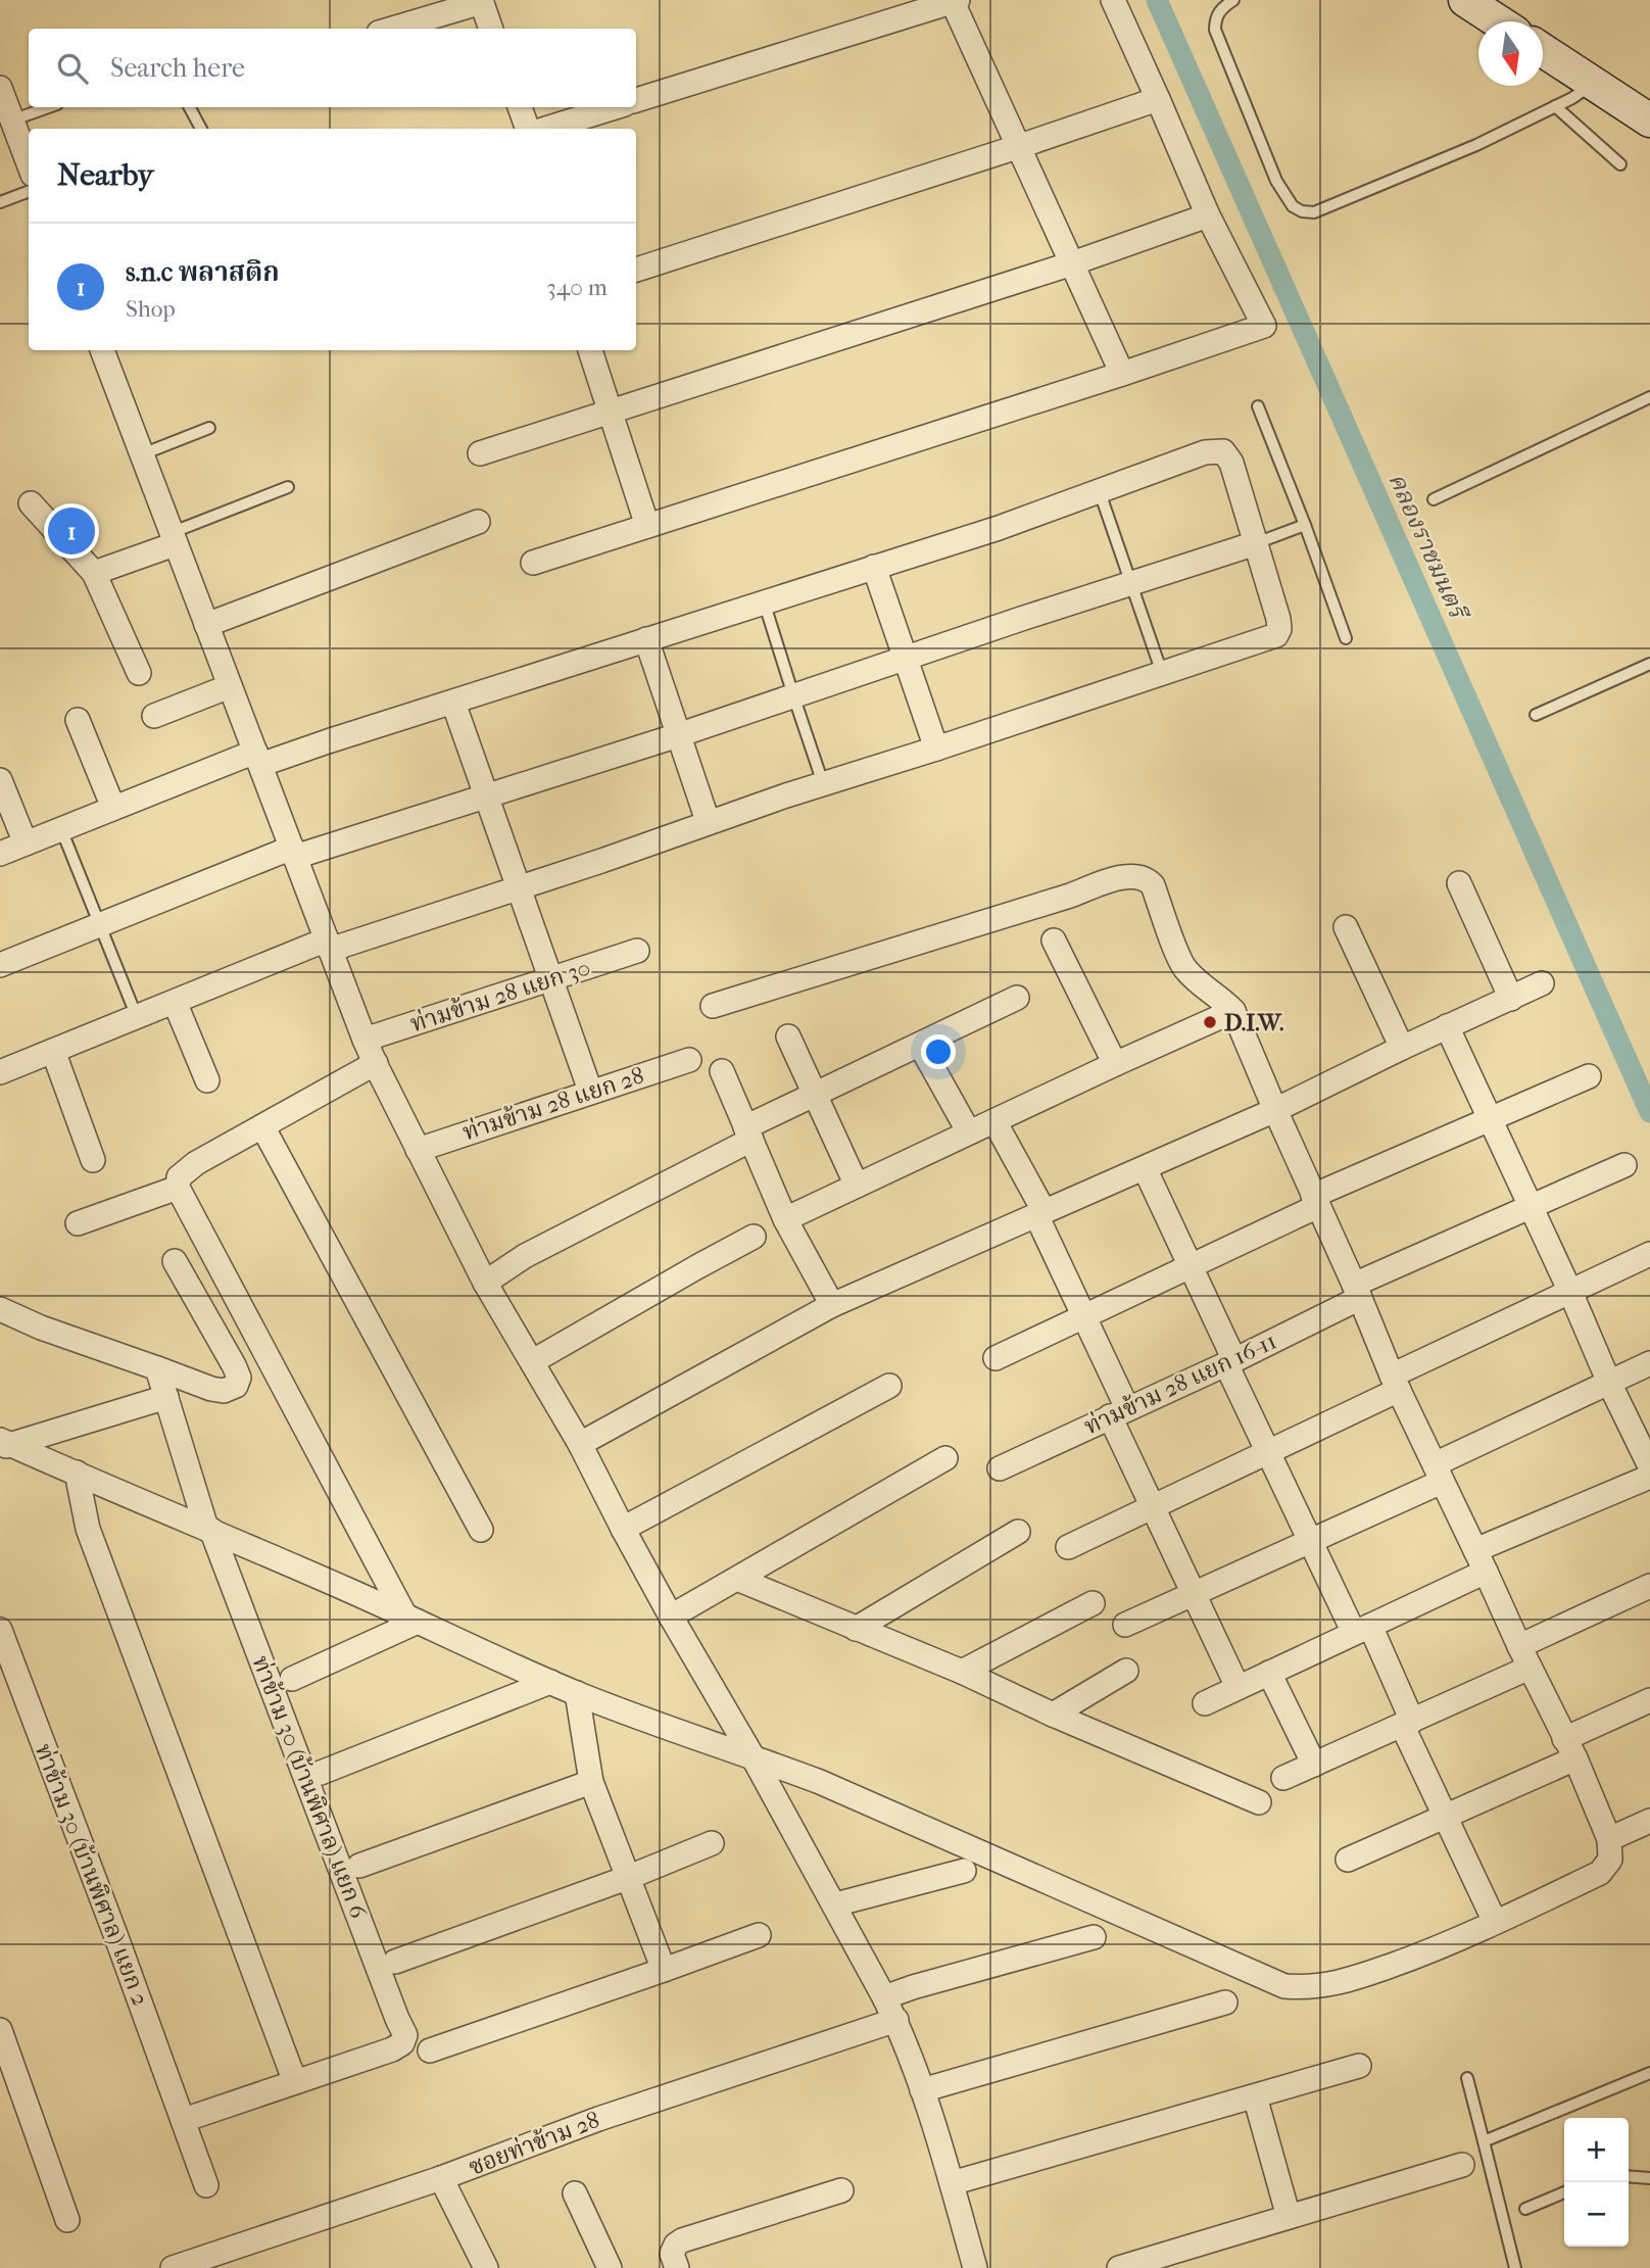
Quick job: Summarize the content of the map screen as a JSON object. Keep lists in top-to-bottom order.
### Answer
{
  "streets": {
    "street": [
      "ท่ามข้าม 28 แยก 30",
      "ท่ามข้าม 28 แยก 28",
      "ท่ามข้าม 28 แยก 16-11",
      "ท่าข้าม 30 (บ้านพิศาล) แยก 6",
      "ท่าข้าม 30 (บ้านพิศาล) แยก 2",
      "ซอยท่าข้าม 28"
    ]
  },
  "water": ["คลองราชมนตรี"],
  "places": ["D.I.W."],
  "north": "bottom",
  "page": {
    "search": "Search here",
    "heading": "Nearby",
    "list": [
      {
        "mark": "1",
        "name": "s.n.c พลาสติก",
        "note": "Shop",
        "value": "340 m"
      }
    ],
    "pins": "1",
    "map_buttons": ["+", "−"]
  }
}
